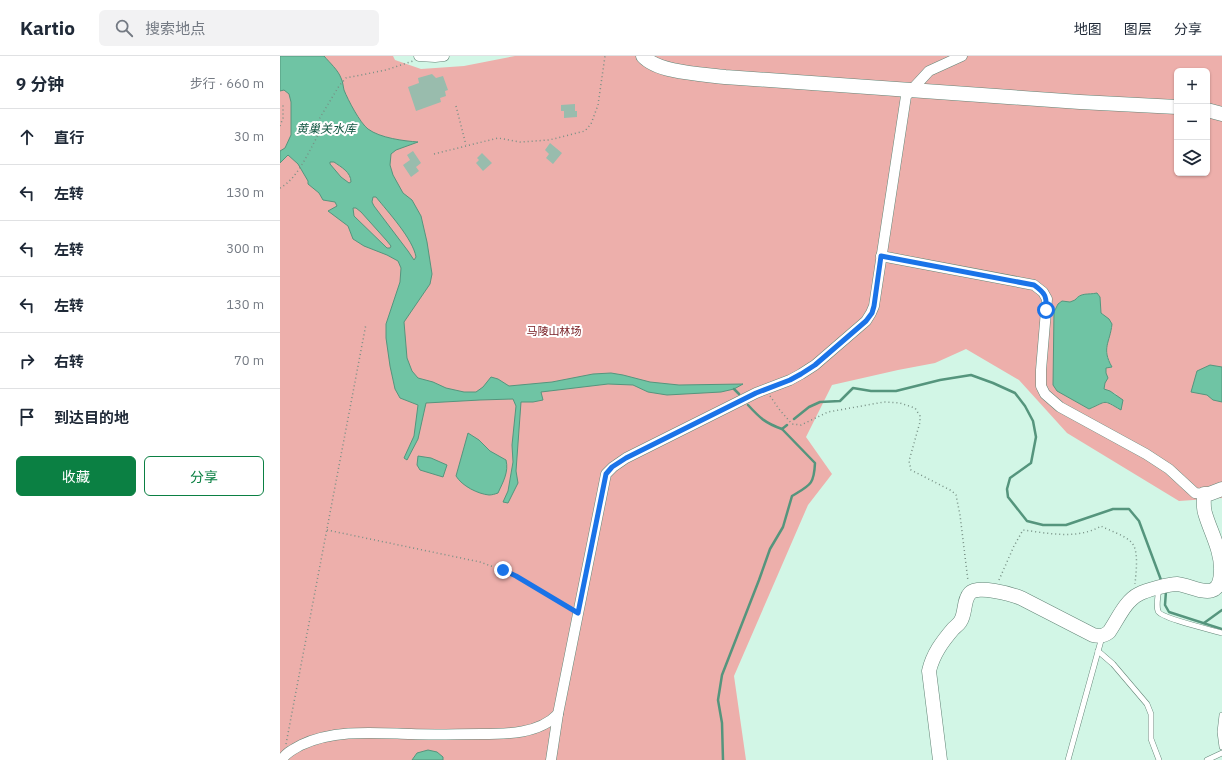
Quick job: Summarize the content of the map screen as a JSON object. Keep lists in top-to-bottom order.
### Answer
{
  "water": ["黄巢关水库"],
  "parks": ["马陵山林场"],
  "page": {
    "header": "Kartio",
    "search": "搜索地点",
    "nav": ["地图", "图层", "分享"],
    "heading": ["9 分钟", "步行 · 660 m"],
    "map_buttons": ["+", "−"],
    "list": [
      ["直行", "30 m"],
      ["左转", "130 m"],
      ["左转", "300 m"],
      ["左转", "130 m"],
      ["右转", "70 m"],
      "到达目的地"
    ],
    "buttons": ["收藏", "分享"]
  }
}
